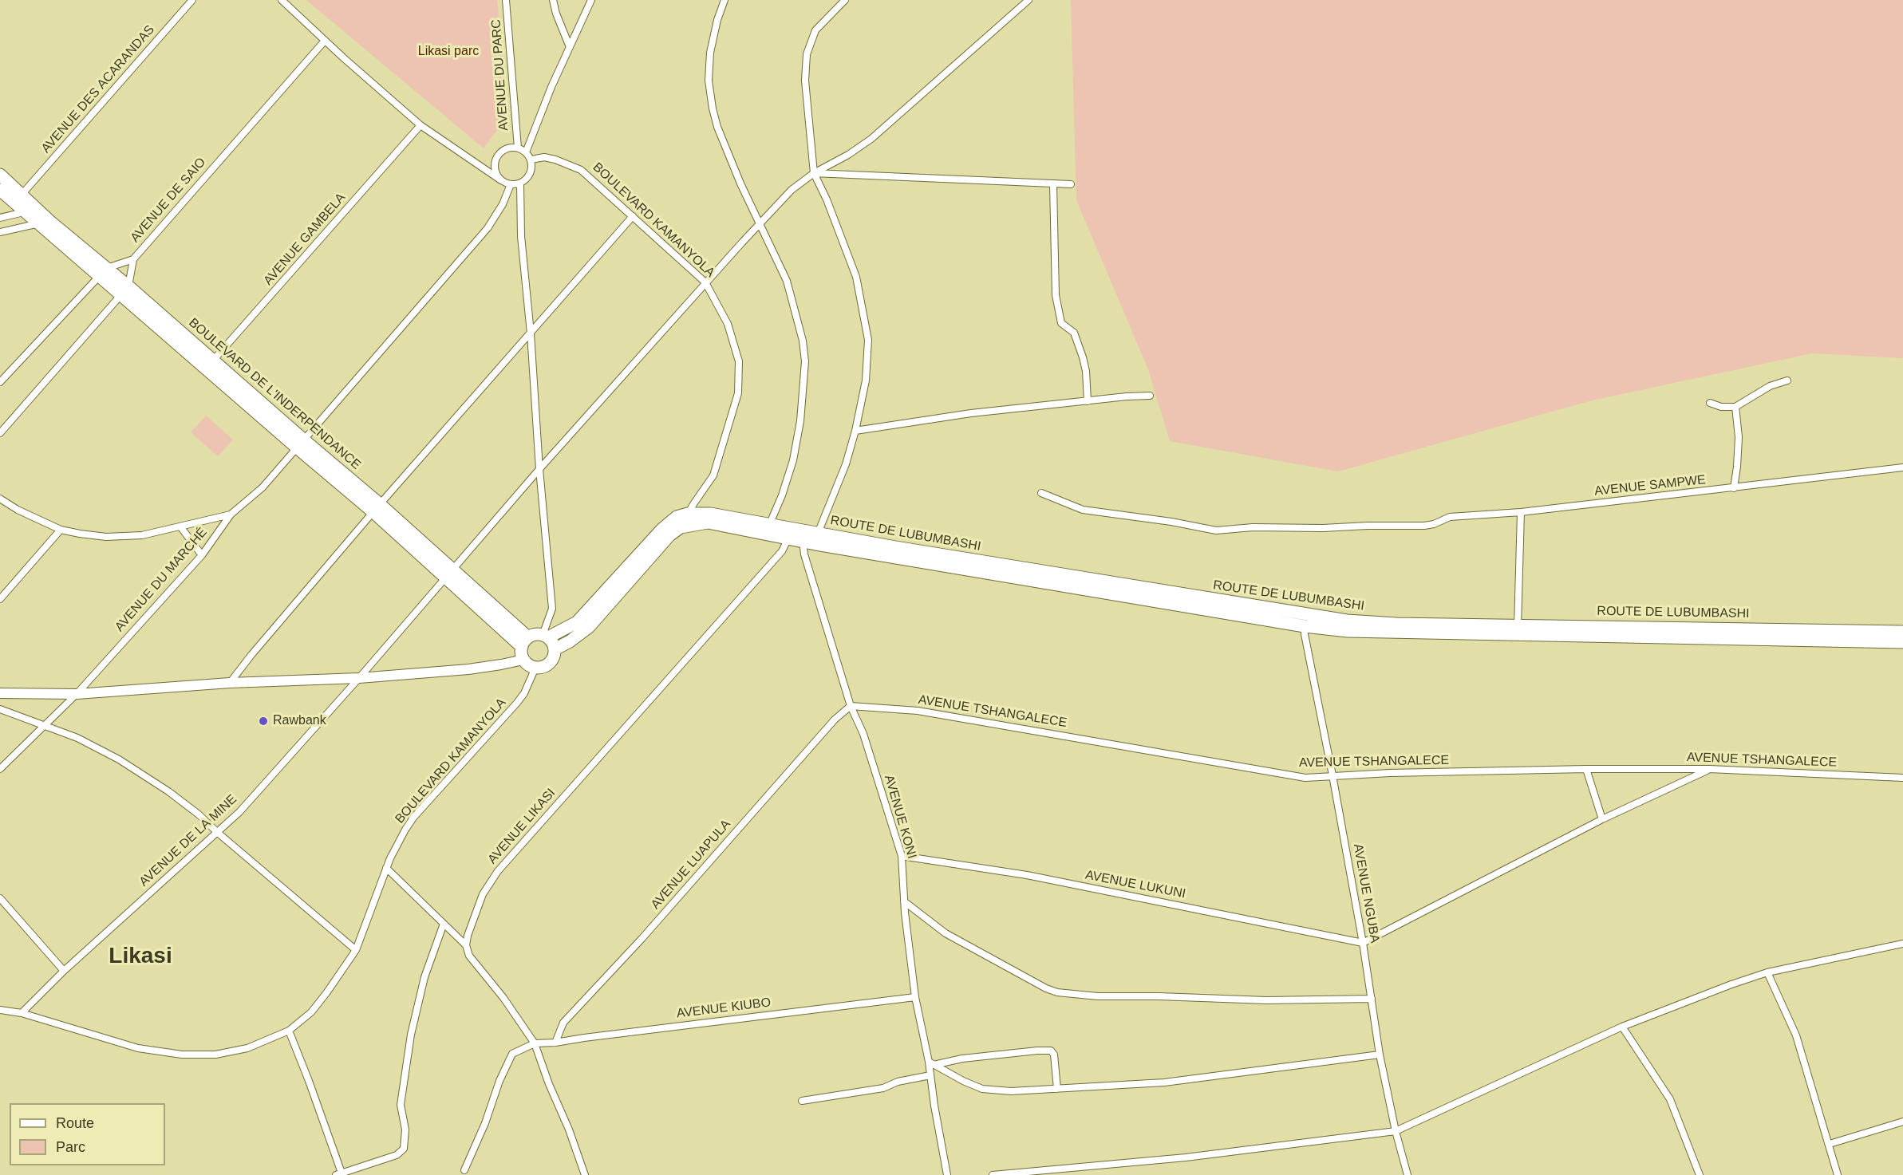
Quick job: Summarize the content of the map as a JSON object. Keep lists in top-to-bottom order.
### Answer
{
  "streets": {
    "highway": ["BOULEVARD DE L'INDERPENDANCE", "ROUTE DE LUBUMBASHI"],
    "street": [
      "AVENUE DU PARC",
      "AVENUE DES ACARANDAS",
      "AVENUE DE SAIO",
      "BOULEVARD KAMANYOLA",
      "AVENUE GAMBELA",
      "AVENUE SAMPWE",
      "AVENUE DU MARCHÉ",
      "AVENUE TSHANGALECE",
      "AVENUE KONI",
      "AVENUE LIKASI",
      "AVENUE DE LA MINE",
      "AVENUE LUAPULA",
      "AVENUE LUKUNI",
      "AVENUE NGUBA",
      "AVENUE KIUBO"
    ]
  },
  "crossings": [
    ["AVENUE DU PARC", "BOULEVARD KAMANYOLA"],
    ["AVENUE DU PARC", "AVENUE DU MARCHÉ"],
    ["AVENUE DES ACARANDAS", "BOULEVARD DE L'INDERPENDANCE"],
    ["AVENUE DE SAIO", "BOULEVARD DE L'INDERPENDANCE"],
    ["BOULEVARD KAMANYOLA", "BOULEVARD DE L'INDERPENDANCE"],
    ["BOULEVARD KAMANYOLA", "ROUTE DE LUBUMBASHI"],
    ["BOULEVARD KAMANYOLA", "AVENUE DU MARCHÉ"],
    ["BOULEVARD KAMANYOLA", "AVENUE DE LA MINE"],
    ["AVENUE GAMBELA", "BOULEVARD DE L'INDERPENDANCE"],
    ["BOULEVARD DE L'INDERPENDANCE", "AVENUE DU MARCHÉ"],
    ["BOULEVARD DE L'INDERPENDANCE", "AVENUE DE LA MINE"],
    ["ROUTE DE LUBUMBASHI", "AVENUE KONI"],
    ["ROUTE DE LUBUMBASHI", "AVENUE LIKASI"],
    ["ROUTE DE LUBUMBASHI", "AVENUE NGUBA"],
    ["AVENUE TSHANGALECE", "AVENUE KONI"],
    ["AVENUE TSHANGALECE", "AVENUE LUAPULA"],
    ["AVENUE TSHANGALECE", "AVENUE NGUBA"],
    ["AVENUE KONI", "AVENUE LUAPULA"],
    ["AVENUE KONI", "AVENUE LUKUNI"],
    ["AVENUE KONI", "AVENUE KIUBO"],
    ["AVENUE LUAPULA", "AVENUE KIUBO"],
    ["AVENUE LUKUNI", "AVENUE NGUBA"]
  ],
  "districts": ["Likasi"],
  "parks": ["Likasi parc"],
  "places": ["Rawbank"],
  "legend": ["Route", "Parc"]
}
